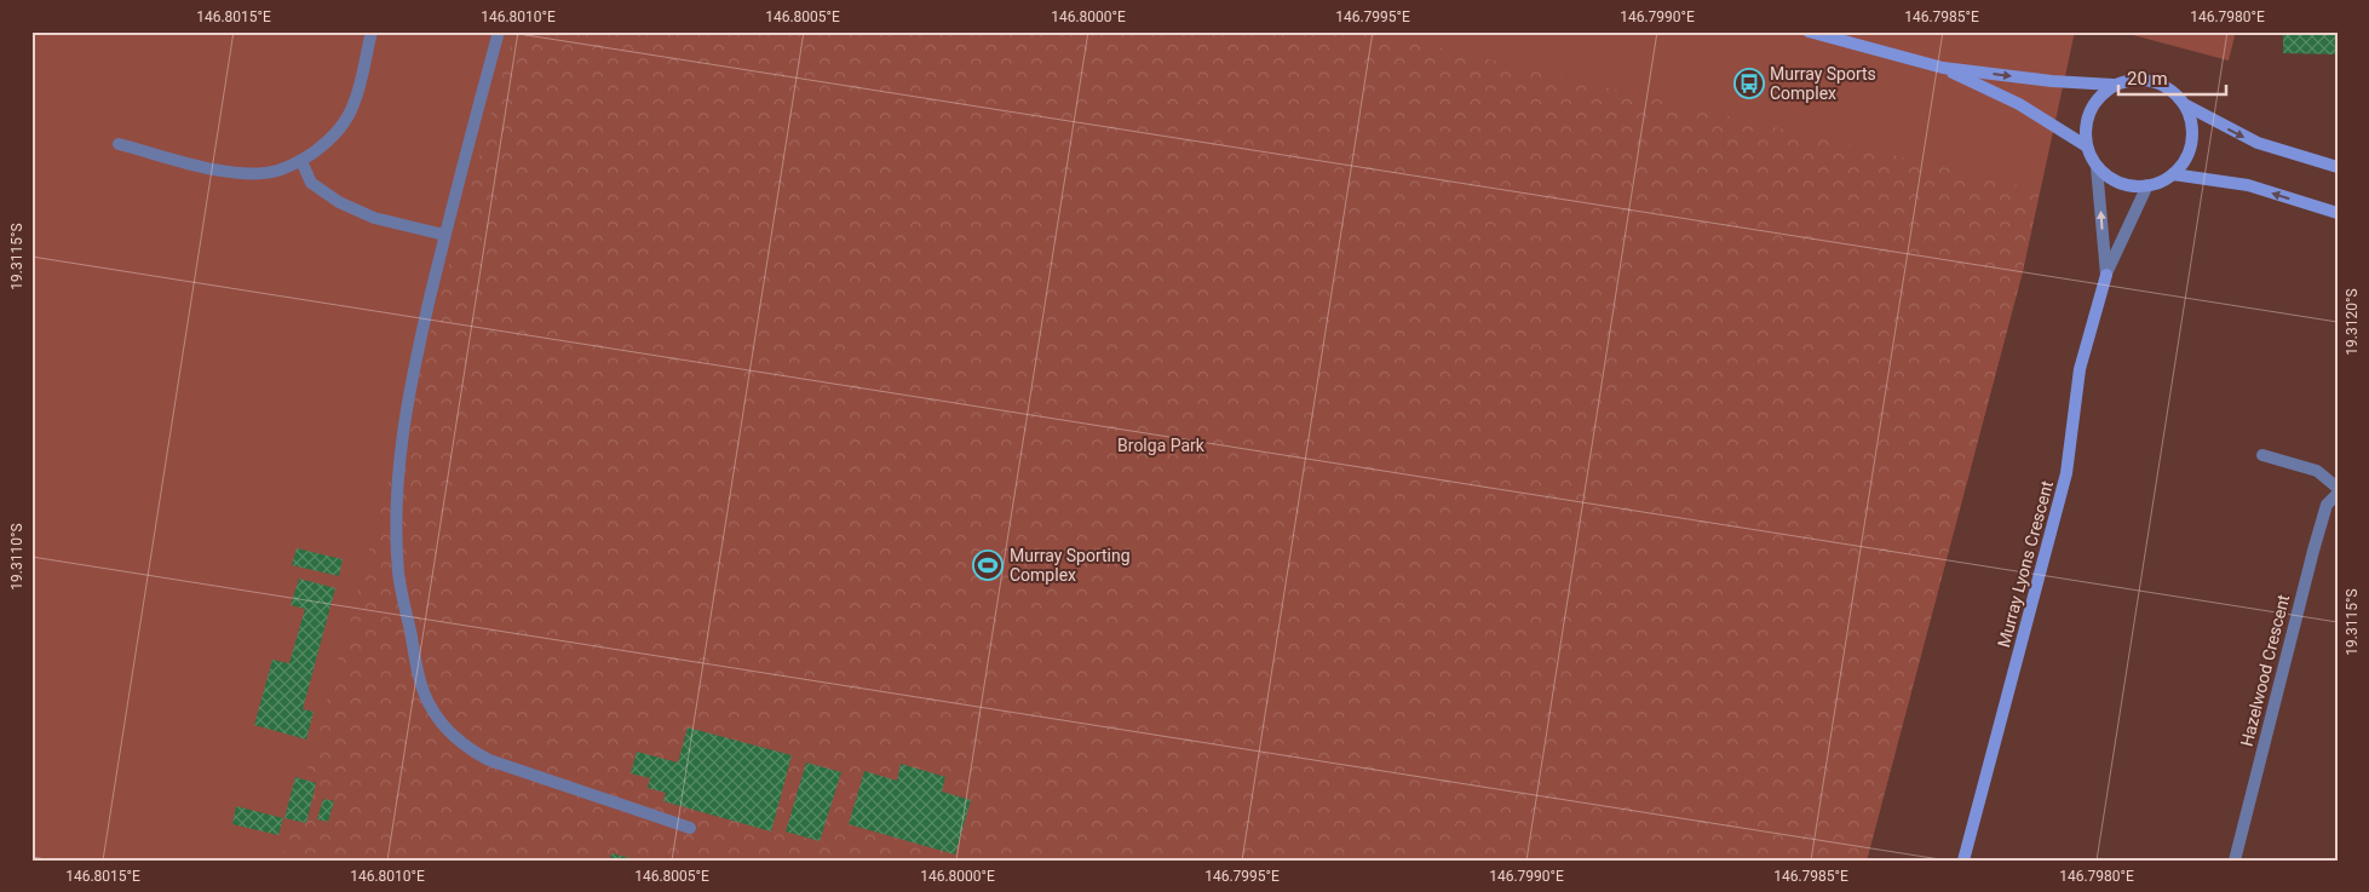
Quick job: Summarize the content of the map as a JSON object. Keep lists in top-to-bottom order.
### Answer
{
  "streets": {
    "street": ["Murray Lyons Crescent", "Hazelwood Crescent"]
  },
  "parks": ["Brolga Park"],
  "places": {
    "bus stop": ["Murray Sports Complex"],
    "sports": ["Murray Sporting Complex"]
  },
  "scale_bar": "20 m",
  "coordinates": [
    "146.8015°E",
    "146.8010°E",
    "146.8005°E",
    "146.8000°E",
    "146.7995°E",
    "146.7990°E",
    "146.7985°E",
    "146.7980°E",
    "19.3115°S",
    "19.3120°S",
    "19.3110°S"
  ]
}
